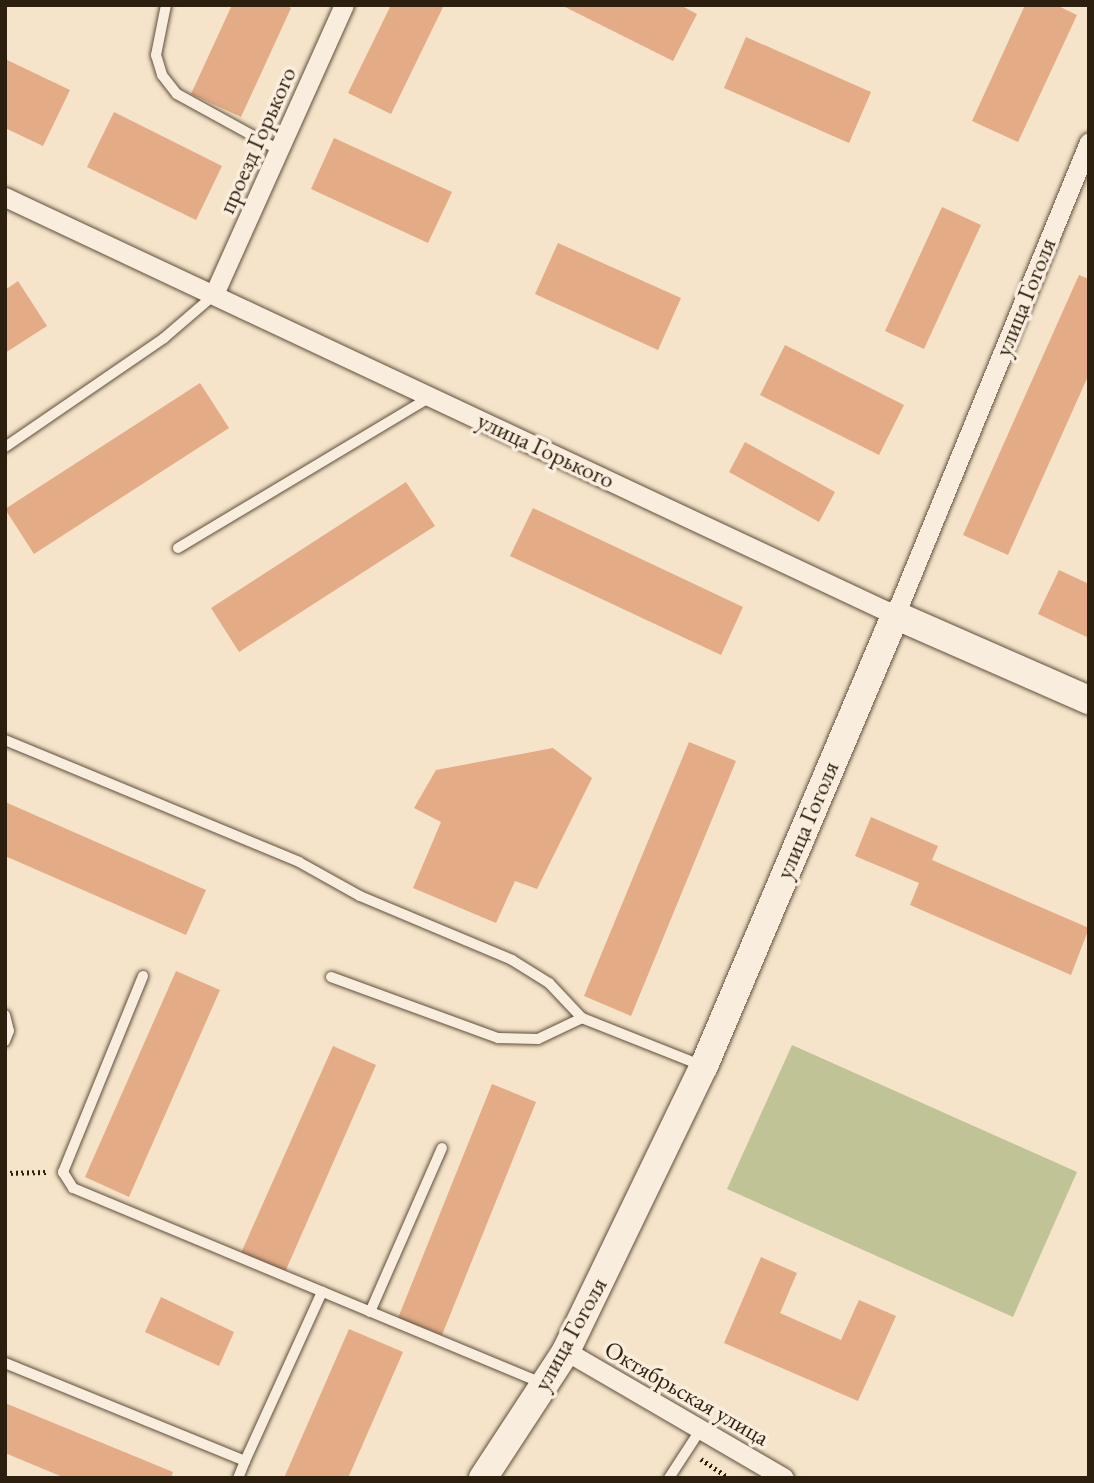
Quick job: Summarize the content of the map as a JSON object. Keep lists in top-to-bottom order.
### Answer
{
  "streets": {
    "street": [
      "проезд Горького",
      "улица Гоголя",
      "улица Горького",
      "Октябрьская улица"
    ]
  },
  "crossings": [
    ["проезд Горького", "улица Горького"],
    ["улица Гоголя", "улица Горького"],
    ["улица Гоголя", "Октябрьская улица"]
  ]
}
